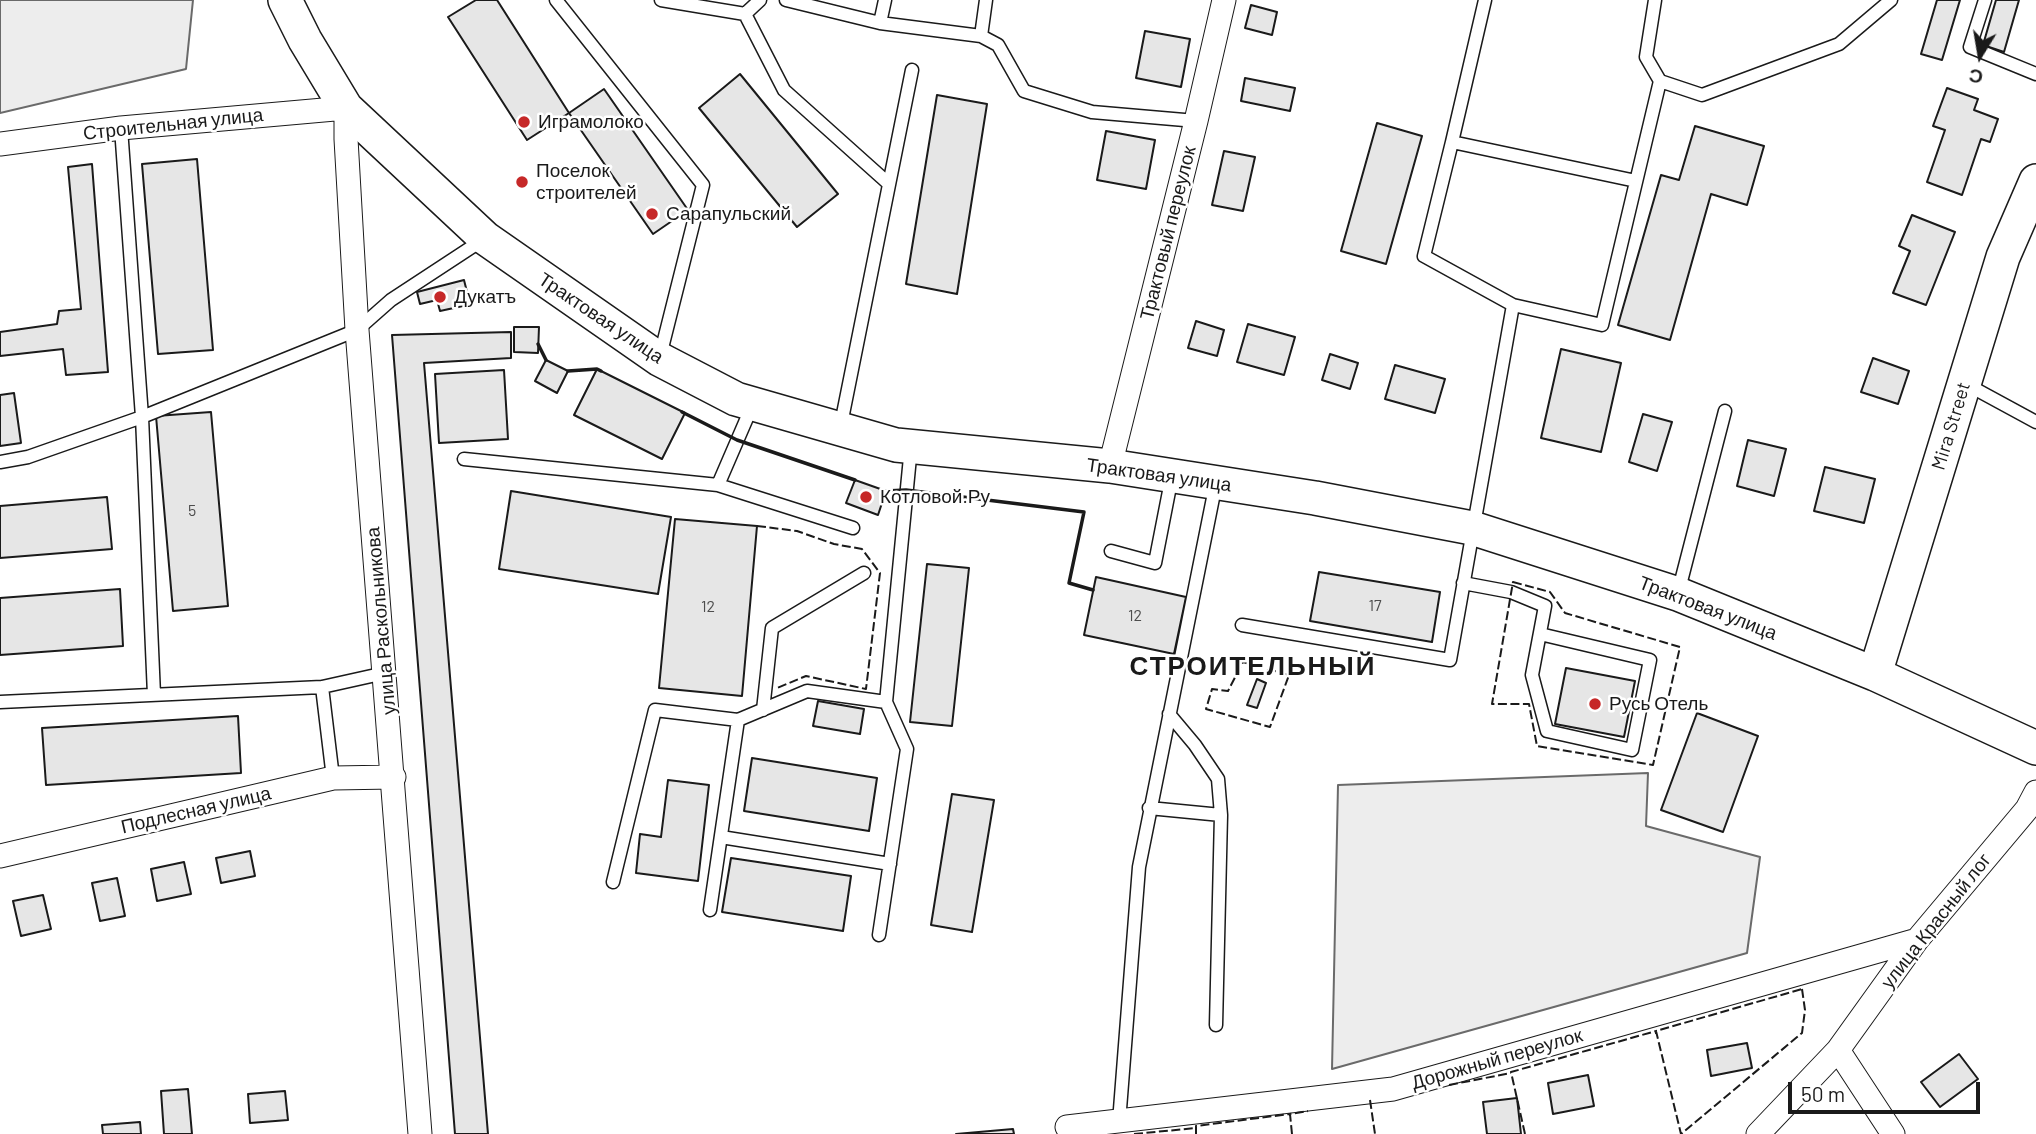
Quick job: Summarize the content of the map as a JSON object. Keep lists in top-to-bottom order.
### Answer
{
  "streets": {
    "main road": ["Трактовая улица", "Mira Street"],
    "street": [
      "Строительная улица",
      "Трактовый переулок",
      "улица Раскольникова",
      "Подлесная улица",
      "улица Красный лог",
      "Дорожный переулок"
    ]
  },
  "crossings": [
    ["Строительная улица", "улица Раскольникова"],
    ["Трактовый переулок", "Трактовая улица"],
    ["Трактовая улица", "Mira Street"],
    ["улица Раскольникова", "Подлесная улица"],
    ["улица Красный лог", "Дорожный переулок"]
  ],
  "districts": ["СТРОИТЕЛЬНЫЙ"],
  "places": [
    "Играмолоко",
    "Поселок строителей",
    "Сарапульский",
    "Дукатъ",
    "Котловой.Ру",
    "Русь Отель"
  ],
  "house_numbers": [
    "5",
    "17",
    "12",
    "12"
  ],
  "scale_bar": "50 m",
  "north": "bottom"
}
